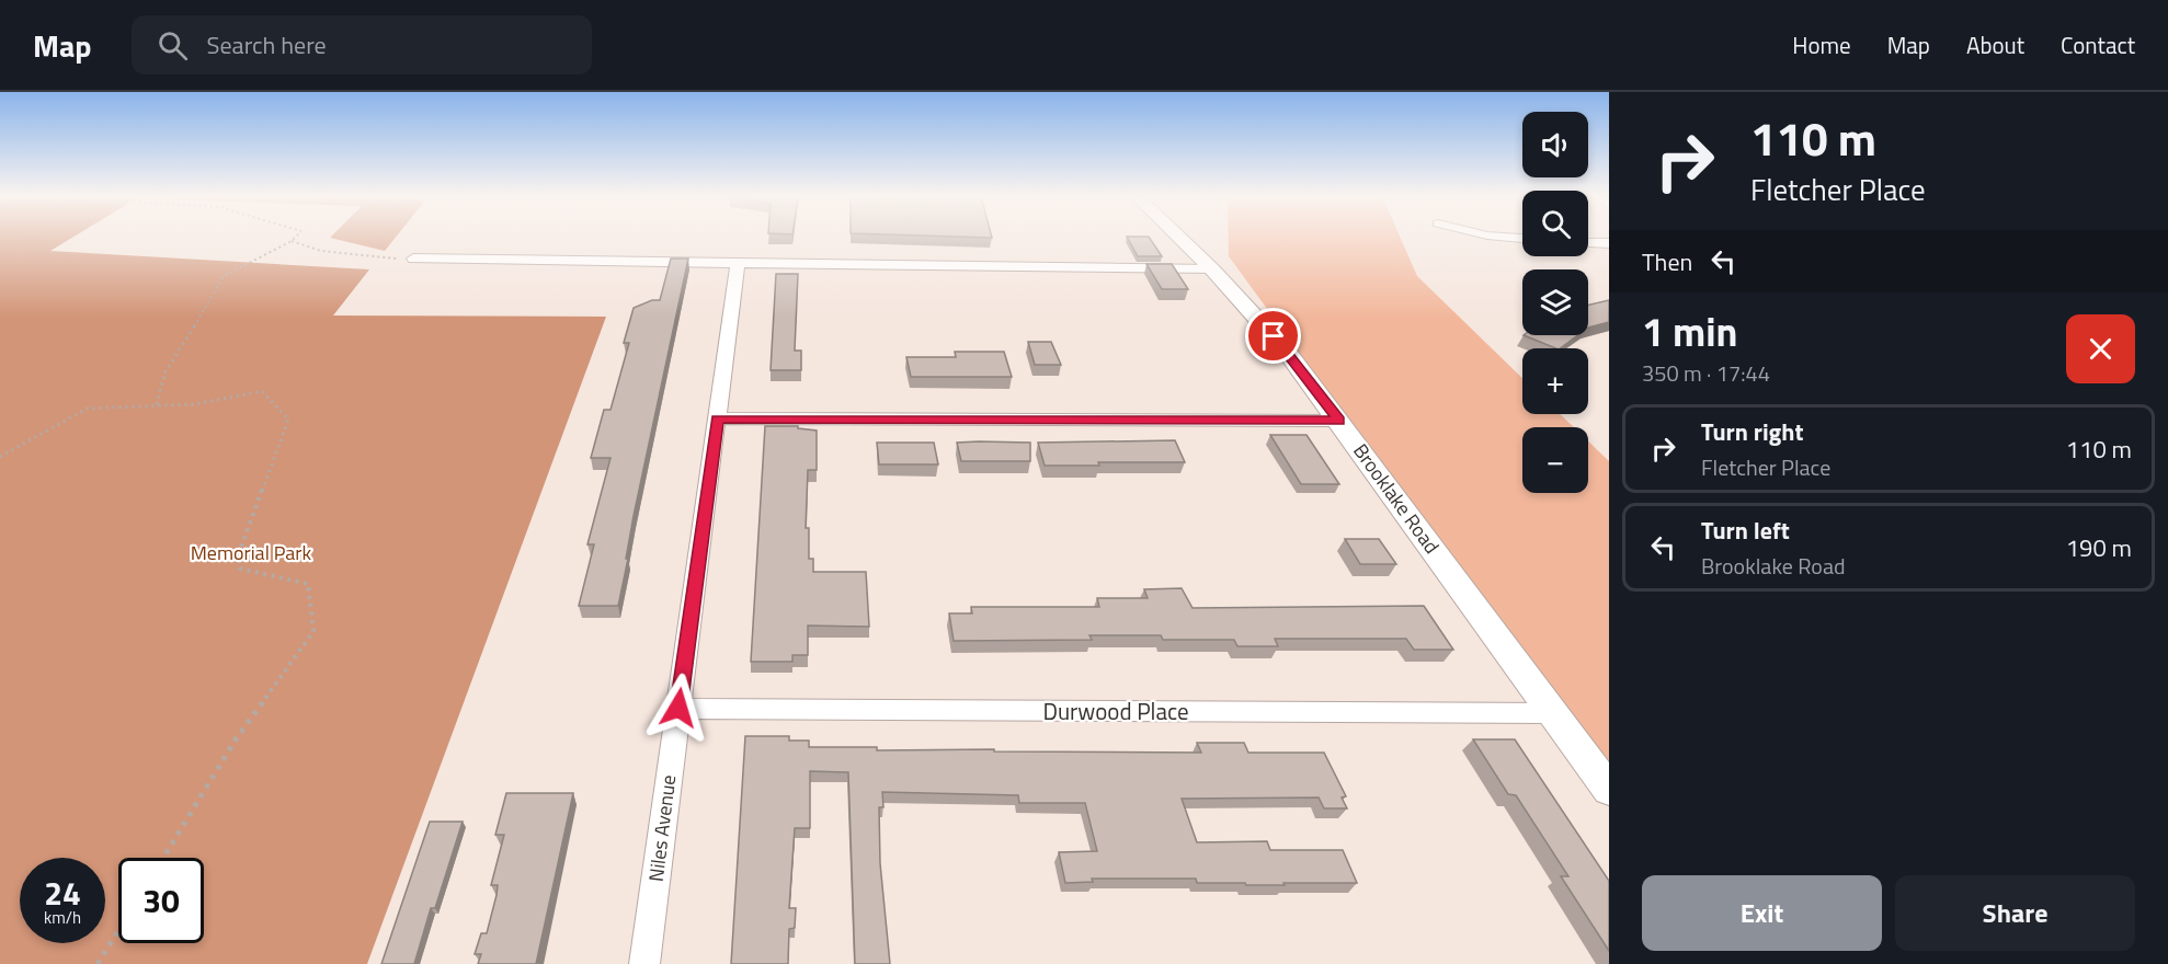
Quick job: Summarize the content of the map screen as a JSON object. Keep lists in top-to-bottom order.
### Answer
{
  "streets": {
    "street": ["Brooklake Road", "Durwood Place", "Niles Avenue"]
  },
  "crossings": [
    ["Brooklake Road", "Durwood Place"],
    ["Durwood Place", "Niles Avenue"]
  ],
  "parks": ["Memorial Park"],
  "page": {
    "header": "Map",
    "search": "Search here",
    "nav": [
      "Home",
      "Map",
      "About",
      "Contact"
    ],
    "turn": ["110 m", "Fletcher Place"],
    "map_buttons": ["+", "−"],
    "then": "Then",
    "heading": ["1 min", "350 m · 17:44"],
    "list": [
      {
        "name": "Turn right",
        "note": "Fletcher Place",
        "value": "110 m"
      },
      {
        "name": "Turn left",
        "note": "Brooklake Road",
        "value": "190 m"
      }
    ],
    "speed": "24 km/h",
    "limit": "30",
    "buttons": ["Exit", "Share"]
  }
}
